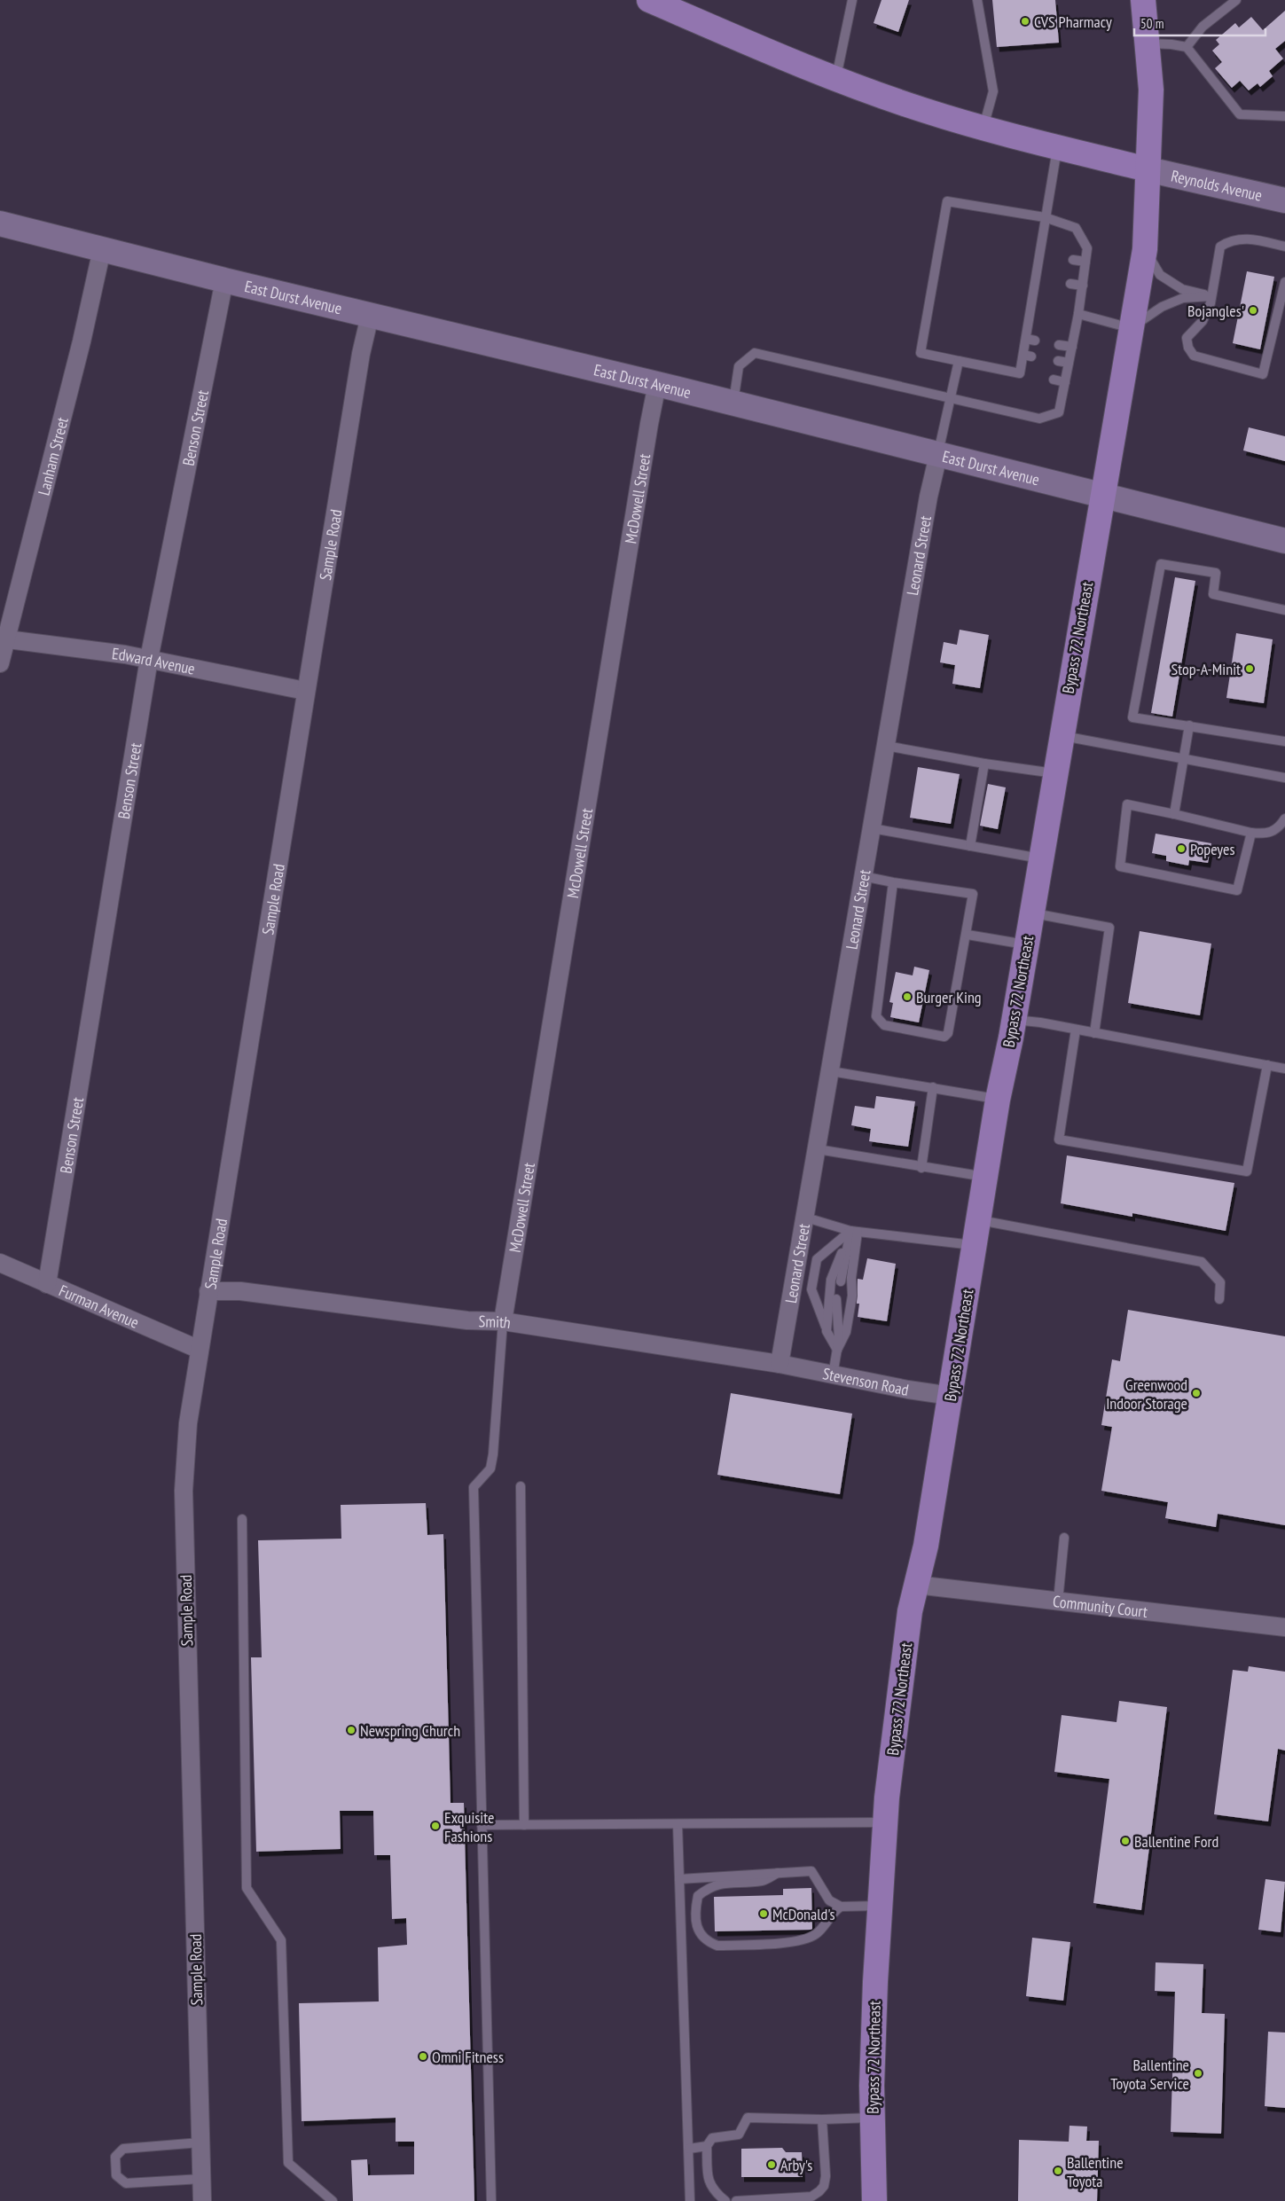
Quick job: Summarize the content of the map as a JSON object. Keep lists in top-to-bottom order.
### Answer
{
  "streets": {
    "highway": ["Bypass 72 Northeast"],
    "street": [
      "Reynolds Avenue",
      "East Durst Avenue",
      "Benson Street",
      "Lanham Street",
      "McDowell Street",
      "Sample Road",
      "Leonard Street",
      "Edward Avenue",
      "Furman Avenue",
      "Smith",
      "Stevenson Road",
      "Community Court"
    ]
  },
  "crossings": [
    ["Reynolds Avenue", "Bypass 72 Northeast"],
    ["East Durst Avenue", "Benson Street"],
    ["East Durst Avenue", "Lanham Street"],
    ["East Durst Avenue", "McDowell Street"],
    ["East Durst Avenue", "Sample Road"],
    ["East Durst Avenue", "Leonard Street"],
    ["East Durst Avenue", "Bypass 72 Northeast"],
    ["Benson Street", "Edward Avenue"],
    ["Benson Street", "Furman Avenue"],
    ["Lanham Street", "Edward Avenue"],
    ["McDowell Street", "Smith"],
    ["Sample Road", "Edward Avenue"],
    ["Sample Road", "Furman Avenue"],
    ["Sample Road", "Smith"],
    ["Leonard Street", "Smith"],
    ["Leonard Street", "Stevenson Road"],
    ["Bypass 72 Northeast", "Stevenson Road"],
    ["Bypass 72 Northeast", "Community Court"],
    ["Smith", "Stevenson Road"]
  ],
  "places": [
    "CVS Pharmacy",
    "Bojangles'",
    "Stop-A-Minit",
    "Popeyes",
    "Burger King",
    "Greenwood Indoor Storage",
    "Newspring Church",
    "Exquisite Fashions",
    "Ballentine Ford",
    "McDonald's",
    "Omni Fitness",
    "Ballentine Toyota Service",
    "Arby's",
    "Ballentine Toyota"
  ],
  "scale_bar": "50 m"
}
